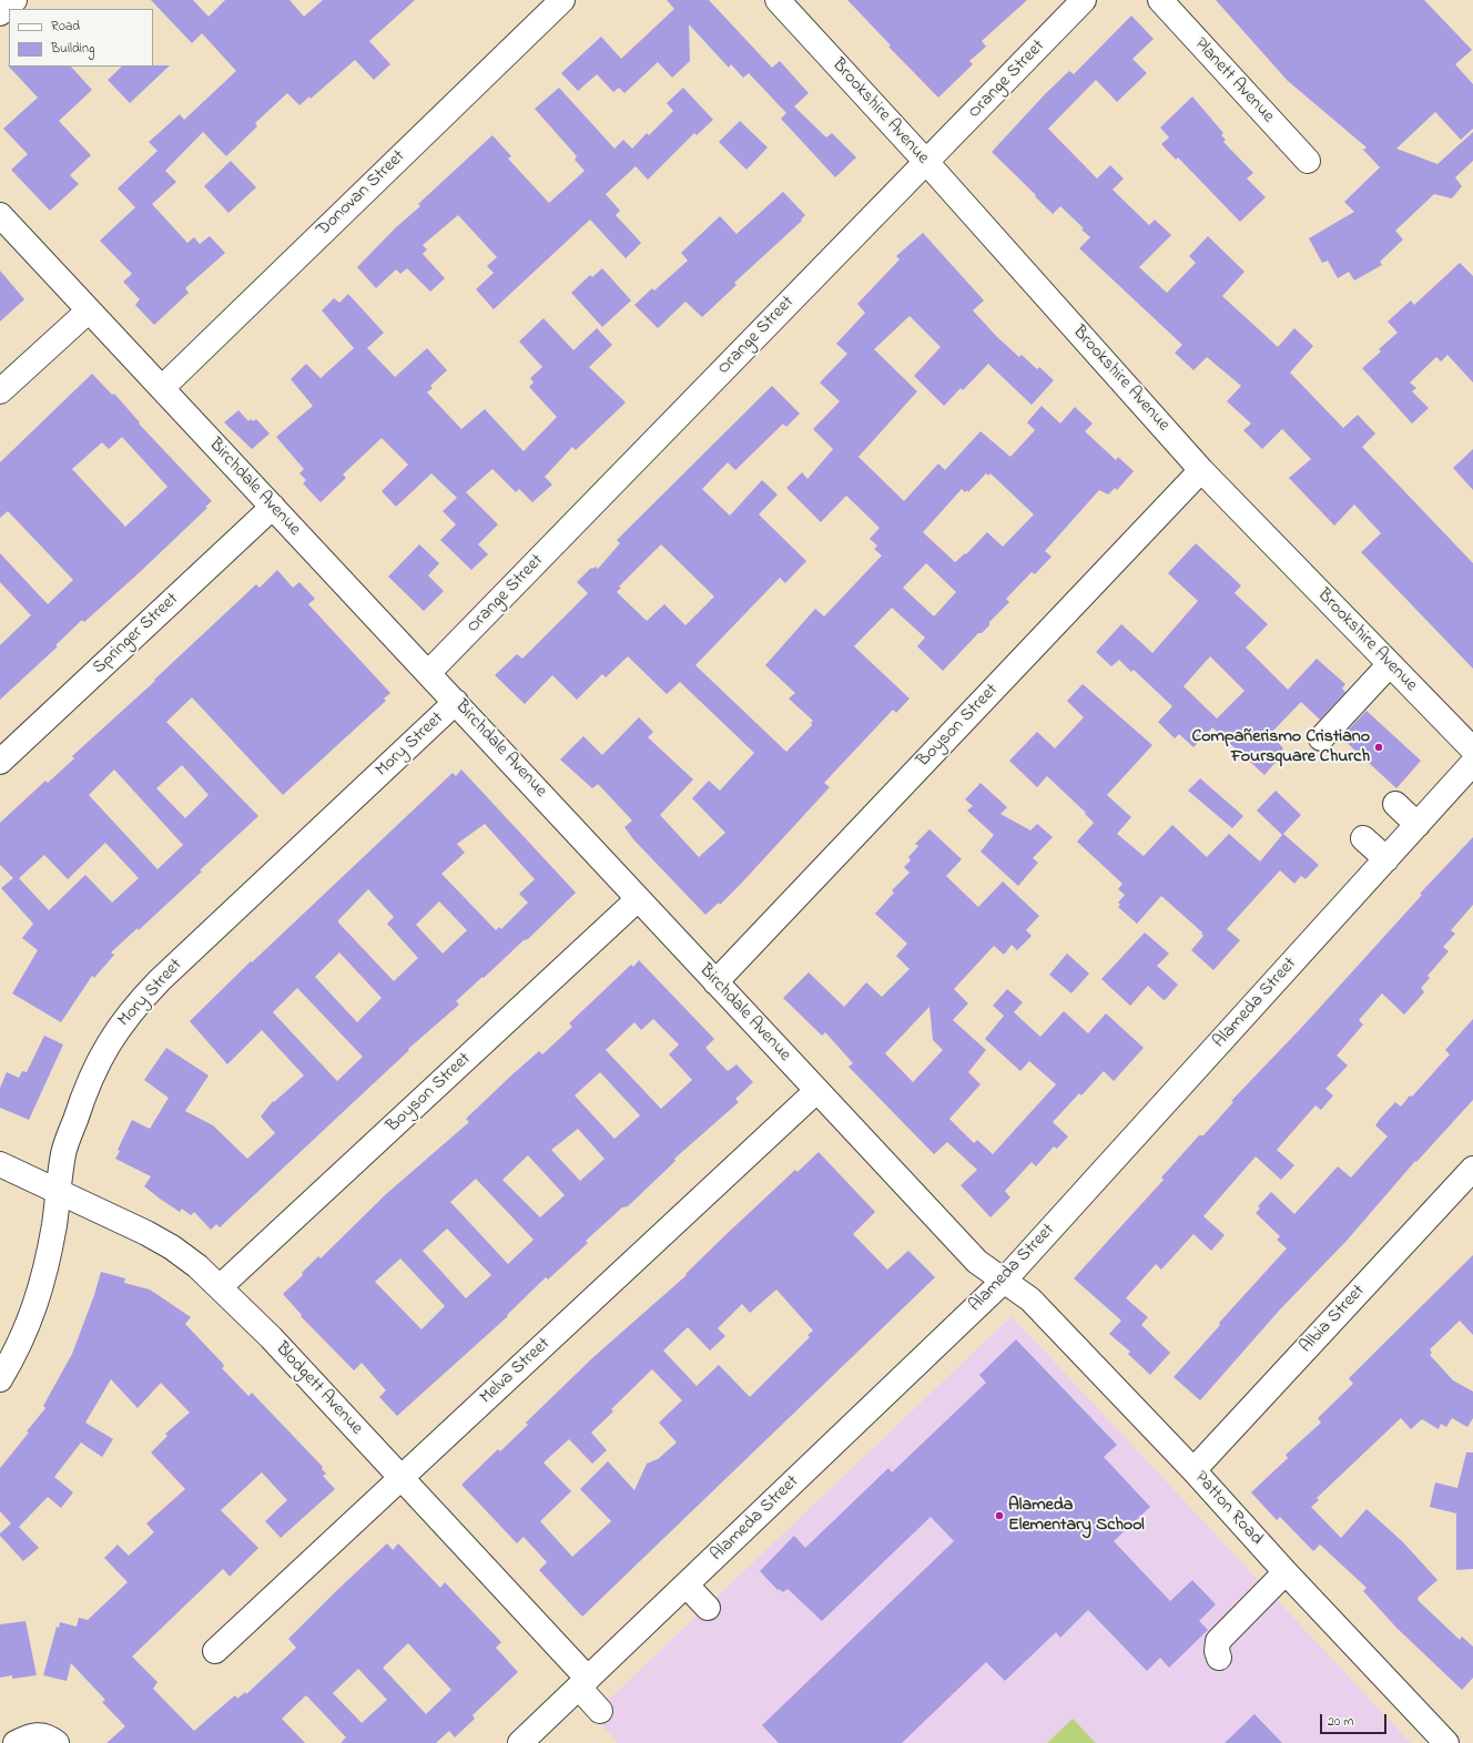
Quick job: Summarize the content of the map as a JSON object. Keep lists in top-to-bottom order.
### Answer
{
  "streets": {
    "street": [
      "Orange Street",
      "Planett Avenue",
      "Brookshire Avenue",
      "Donovan Street",
      "Birchdale Avenue",
      "Springer Street",
      "Boyson Street",
      "Mory Street",
      "Alameda Street",
      "Albia Street",
      "Melva Street",
      "Blodgett Avenue",
      "Patton Road"
    ]
  },
  "crossings": [
    ["Orange Street", "Brookshire Avenue"],
    ["Orange Street", "Birchdale Avenue"],
    ["Brookshire Avenue", "Boyson Street"],
    ["Donovan Street", "Birchdale Avenue"],
    ["Birchdale Avenue", "Springer Street"],
    ["Birchdale Avenue", "Boyson Street"],
    ["Birchdale Avenue", "Mory Street"],
    ["Birchdale Avenue", "Alameda Street"],
    ["Birchdale Avenue", "Melva Street"],
    ["Birchdale Avenue", "Patton Road"],
    ["Boyson Street", "Blodgett Avenue"],
    ["Mory Street", "Blodgett Avenue"],
    ["Alameda Street", "Blodgett Avenue"],
    ["Alameda Street", "Patton Road"],
    ["Albia Street", "Patton Road"],
    ["Melva Street", "Blodgett Avenue"]
  ],
  "places": ["Compañerismo Cristiano Foursquare Church", "Alameda Elementary School"],
  "legend": ["Road", "Building"],
  "scale_bar": "20 m"
}
